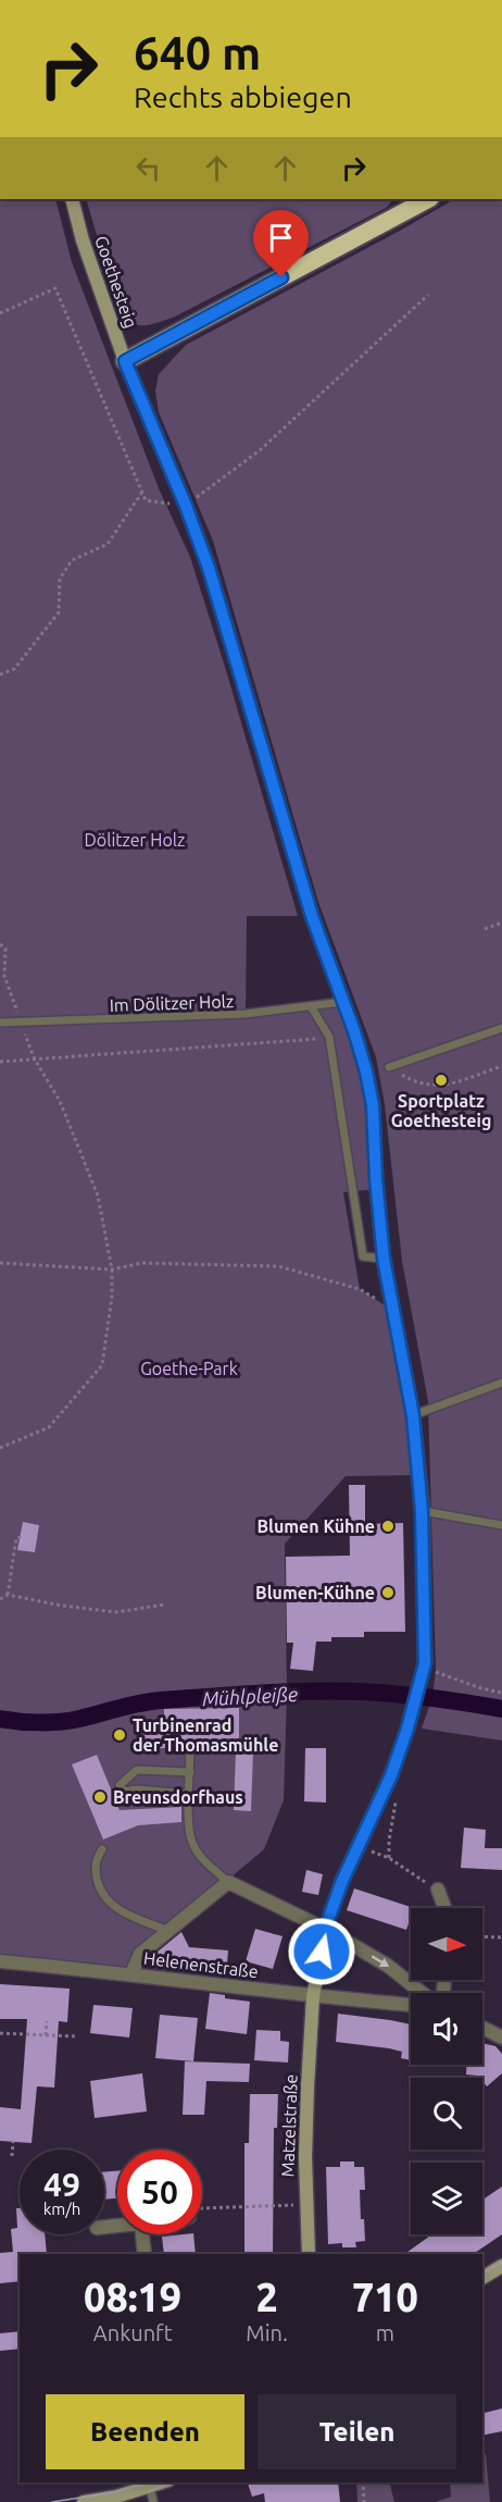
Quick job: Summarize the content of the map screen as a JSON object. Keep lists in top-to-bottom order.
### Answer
{
  "streets": {
    "main road": ["Goethesteig", "Matzelstraße"],
    "street": ["Helenenstraße"],
    "lane": ["Im Dölitzer Holz"]
  },
  "crossings": [
    ["Goethesteig", "Im Dölitzer Holz"],
    ["Goethesteig", "Helenenstraße"],
    ["Goethesteig", "Matzelstraße"],
    ["Helenenstraße", "Matzelstraße"]
  ],
  "water": ["Mühlpleiße"],
  "parks": ["Dölitzer Holz", "Goethe-Park"],
  "places": [
    "Sportplatz Goethesteig",
    "Blumen Kühne",
    "Blumen-Kühne",
    "Turbinenrad der Thomasmühle",
    "Breunsdorfhaus"
  ],
  "north": "right",
  "page": {
    "turn": ["640 m", "Rechts abbiegen"],
    "speed": "49 km/h",
    "limit": "50",
    "eta": [
      "08:19",
      "Ankunft",
      "2",
      "Min.",
      "710",
      "m"
    ],
    "buttons": ["Beenden", "Teilen"]
  }
}
